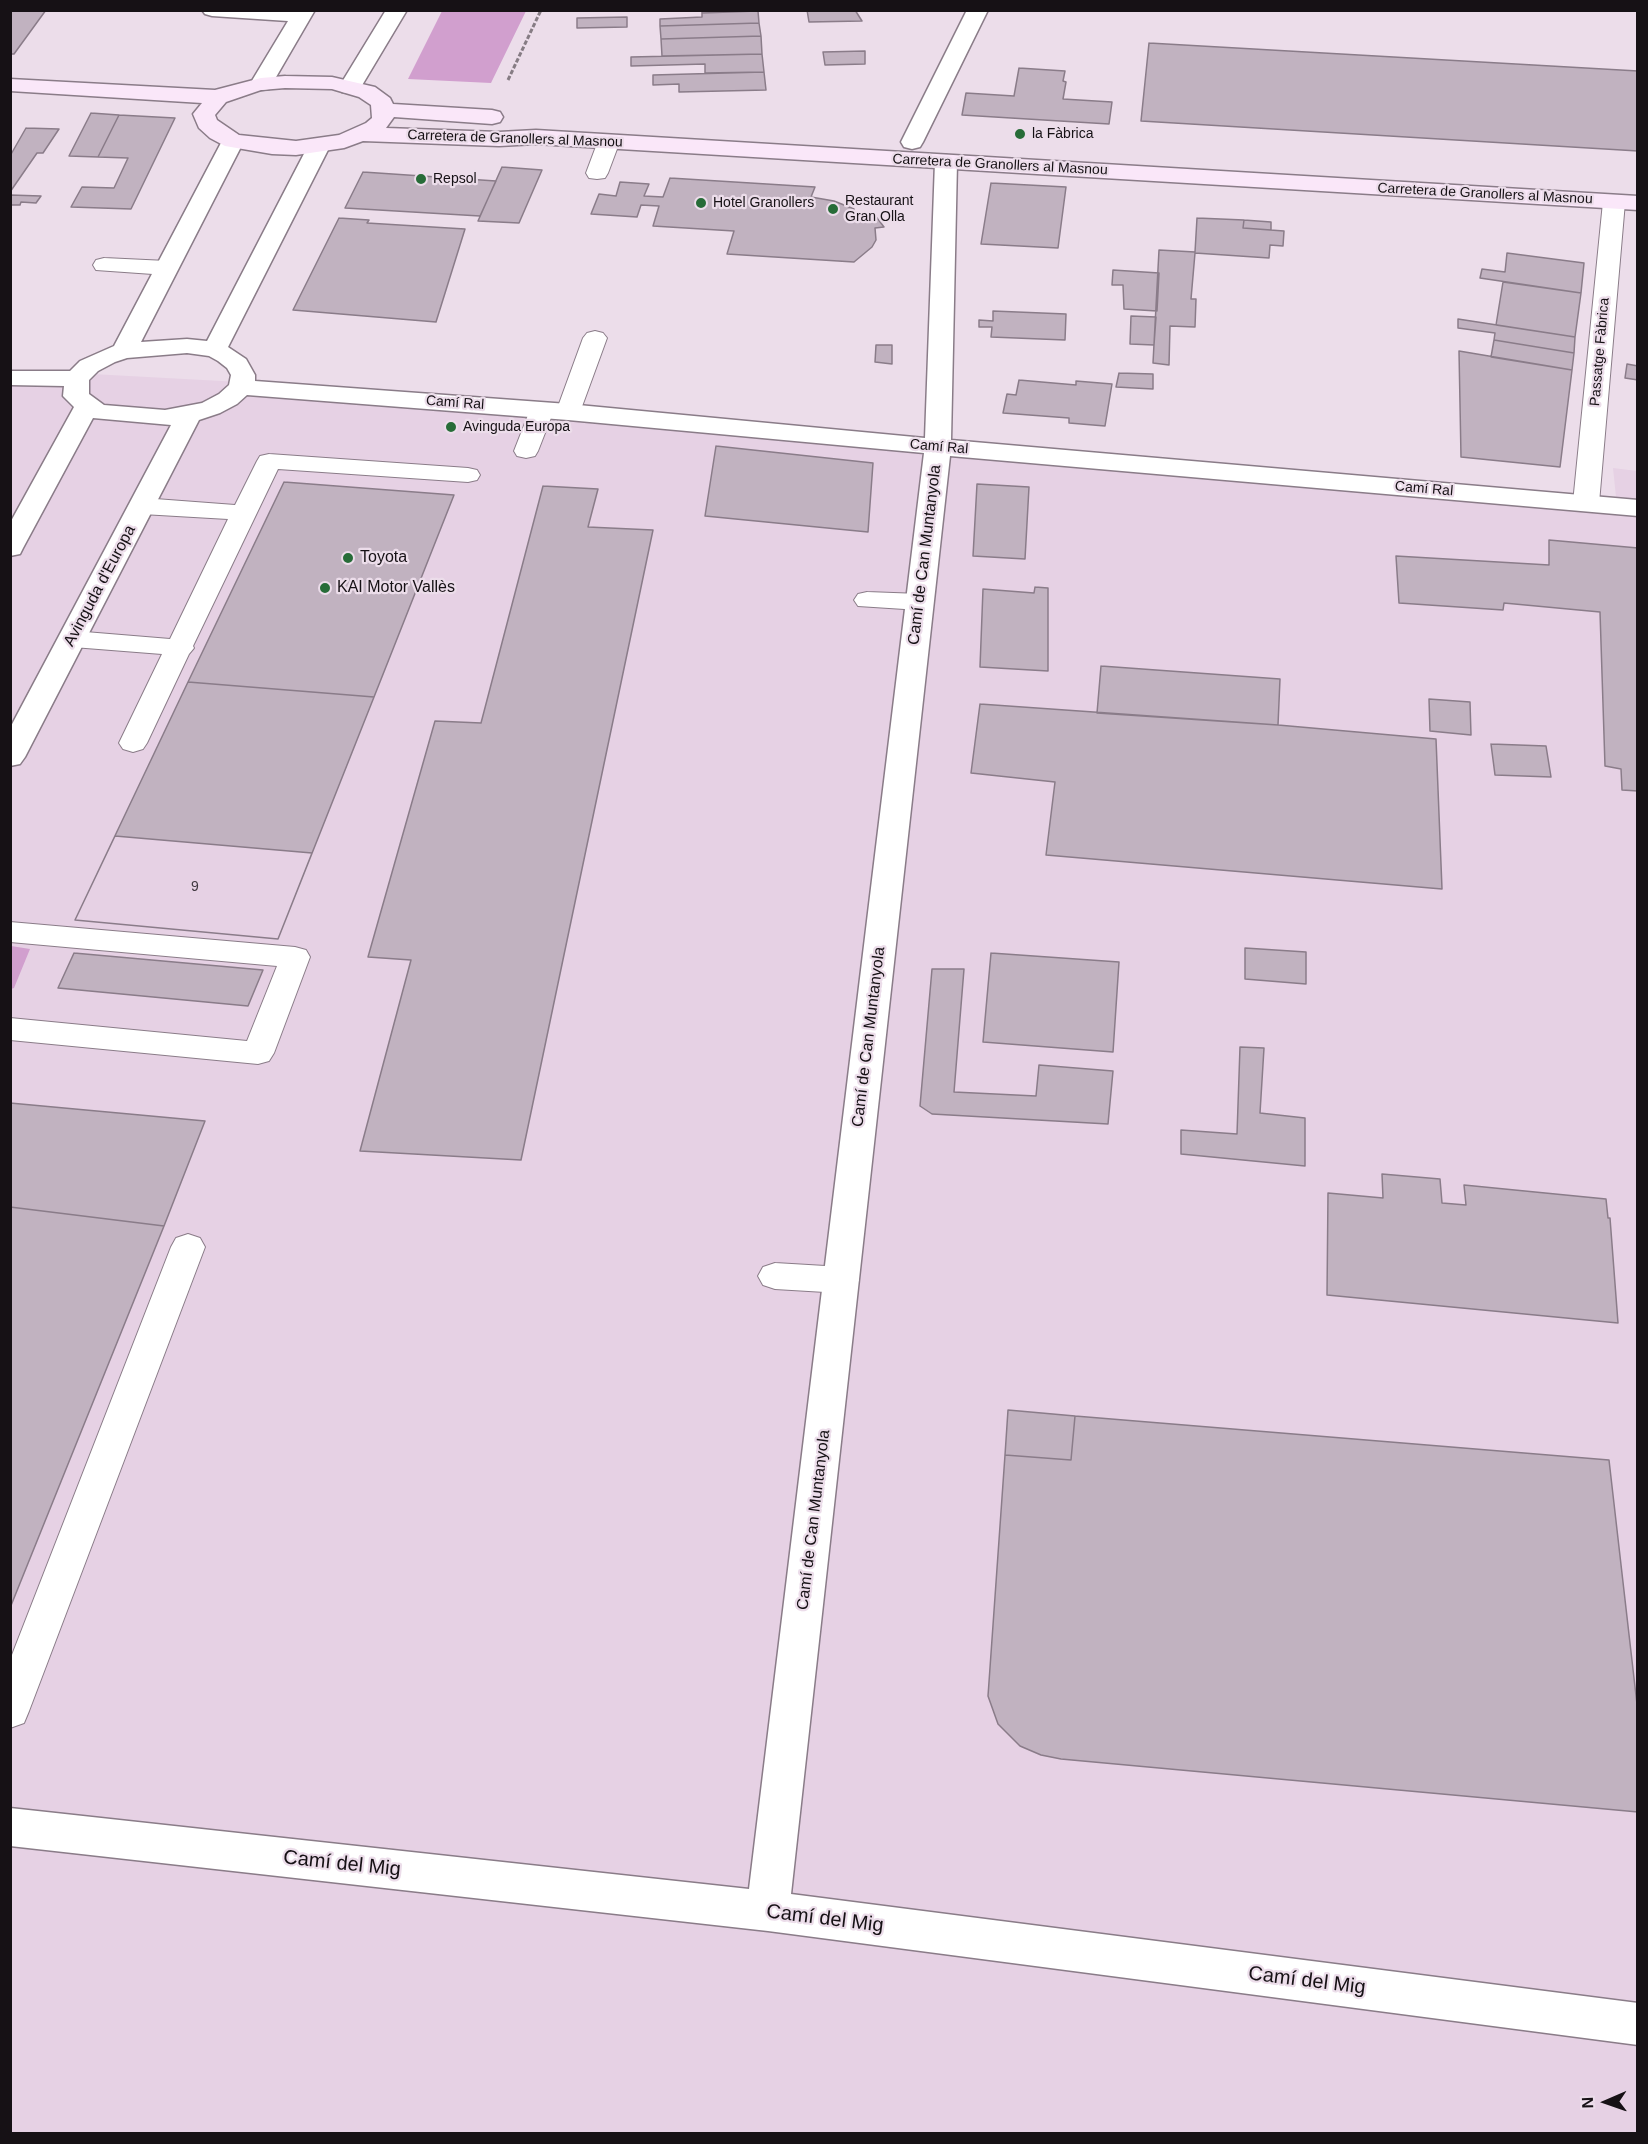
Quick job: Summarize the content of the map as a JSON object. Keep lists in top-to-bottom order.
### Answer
{
  "streets": {
    "main road": ["Carretera de Granollers al Masnou"],
    "street": [
      "Camí Ral",
      "Camí de Can Muntanyola",
      "Avinguda d'Europa",
      "Camí del Mig"
    ],
    "lane": ["Passatge Fàbrica"]
  },
  "crossings": [
    ["Carretera de Granollers al Masnou", "Passatge Fàbrica"],
    ["Carretera de Granollers al Masnou", "Camí de Can Muntanyola"],
    ["Passatge Fàbrica", "Camí Ral"],
    ["Camí Ral", "Camí de Can Muntanyola"],
    ["Camí de Can Muntanyola", "Camí del Mig"]
  ],
  "places": [
    "la Fàbrica",
    "Repsol",
    "Hotel Granollers",
    "Restaurant Gran Olla",
    "Avinguda Europa",
    "Toyota",
    "KAI Motor Vallès"
  ],
  "house_numbers": ["9"],
  "north": "left"
}
